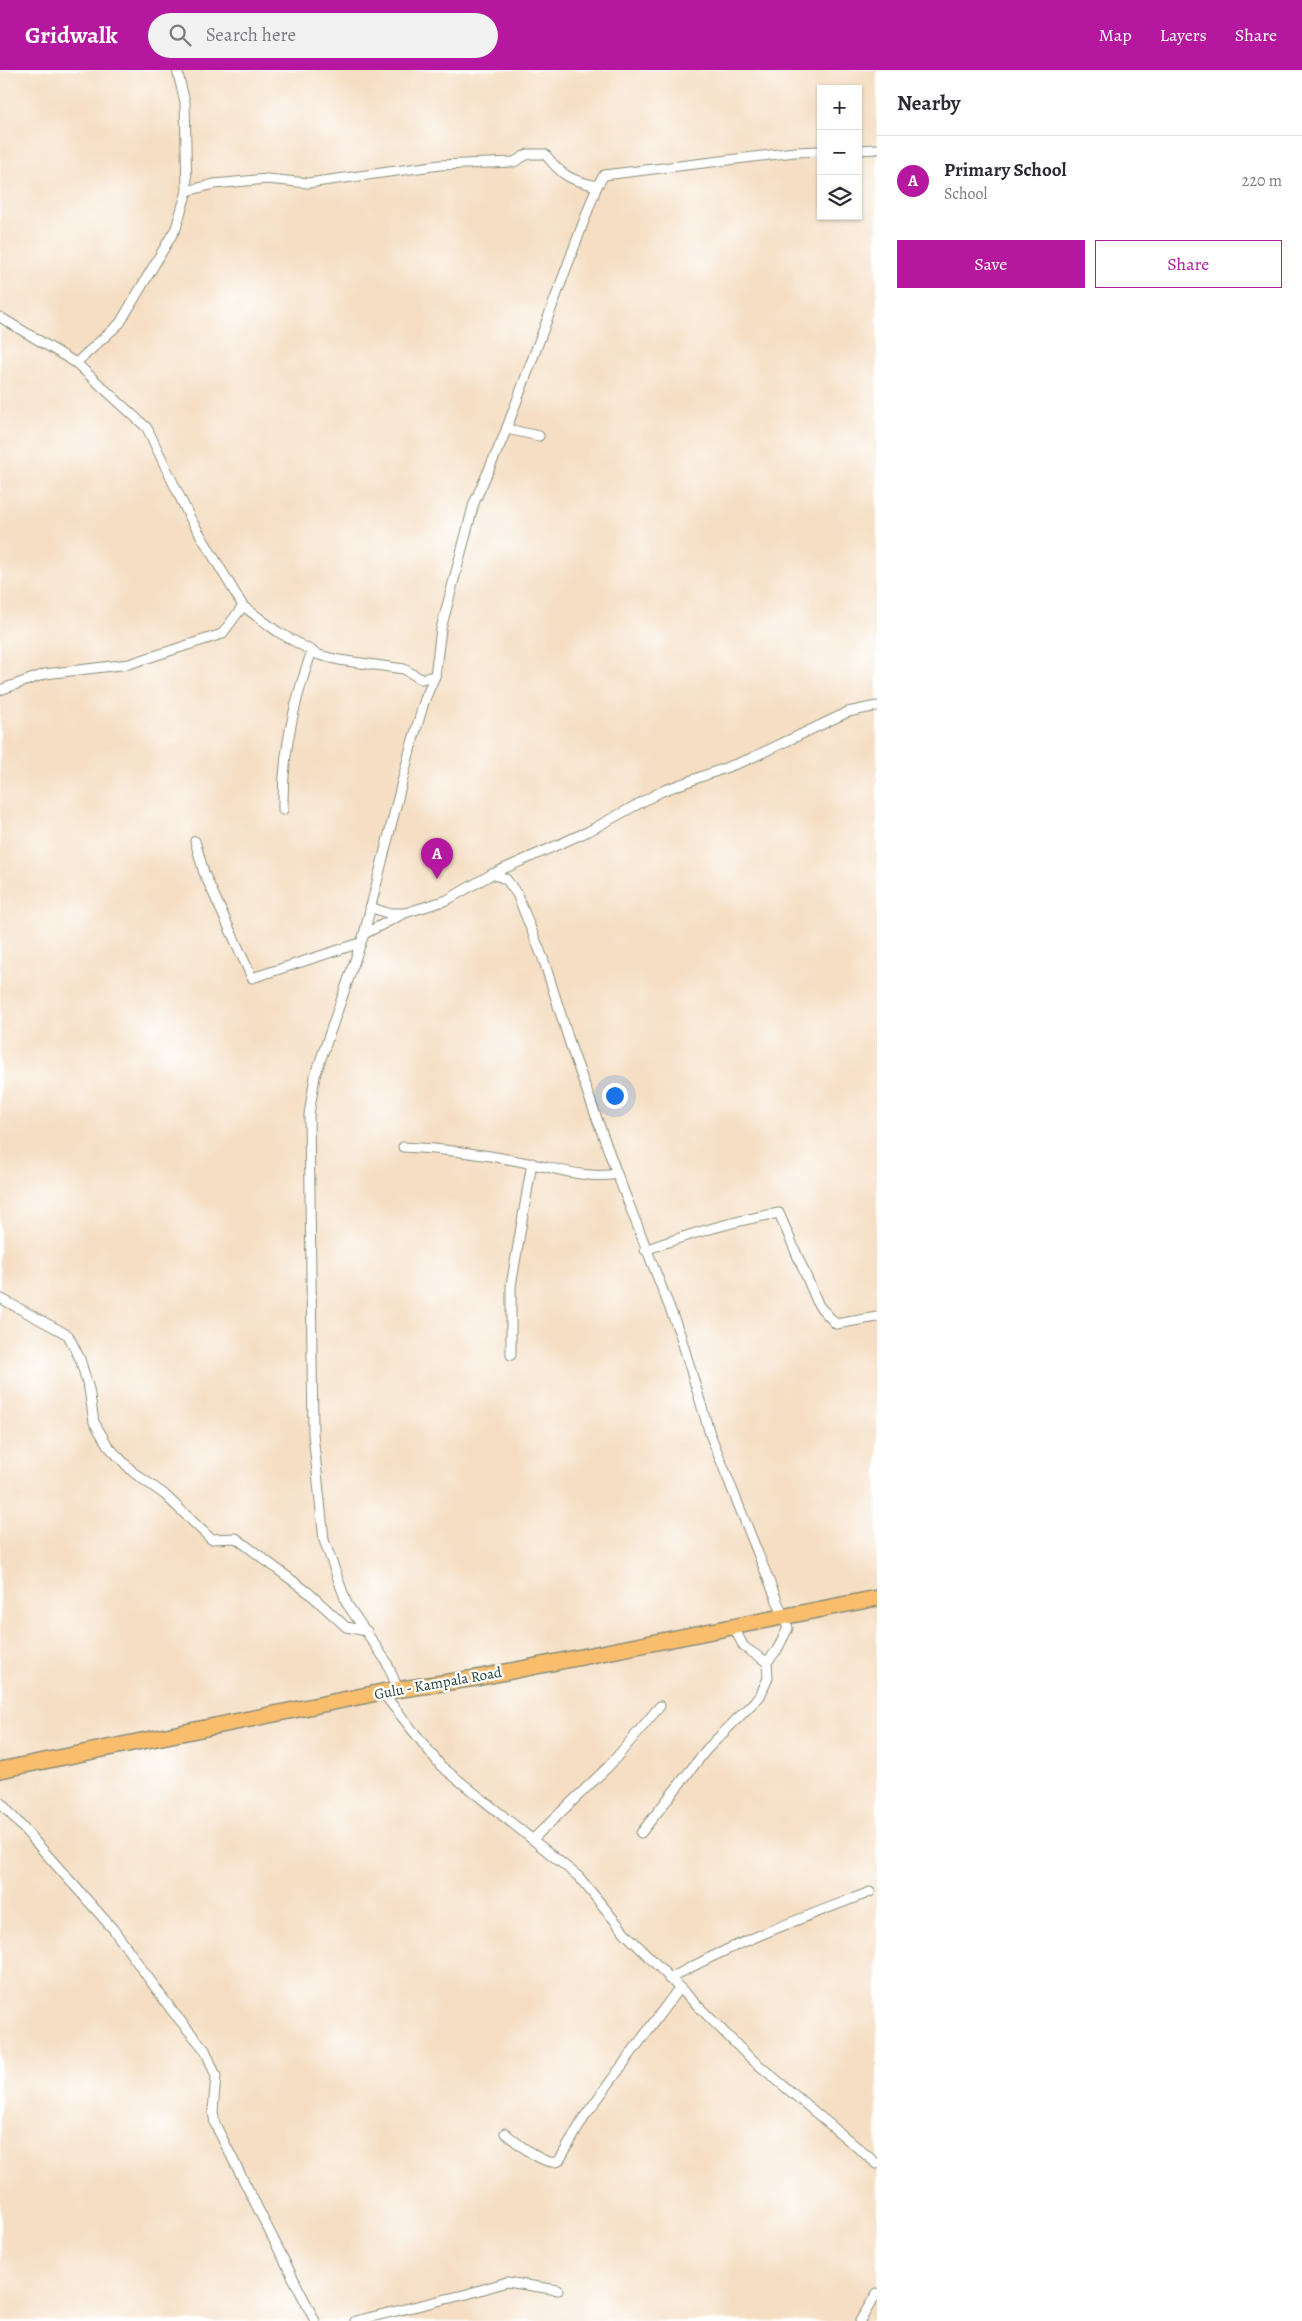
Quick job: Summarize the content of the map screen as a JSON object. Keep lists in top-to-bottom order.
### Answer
{
  "streets": {
    "main road": ["Gulu - Kampala Road"]
  },
  "page": {
    "header": "Gridwalk",
    "search": "Search here",
    "nav": ["Map", "Layers", "Share"],
    "heading": "Nearby",
    "map_buttons": ["+", "−"],
    "list": [
      {
        "mark": "A",
        "name": "Primary School",
        "note": "School",
        "value": "220 m"
      }
    ],
    "buttons": ["Save", "Share"],
    "pins": "A"
  }
}
